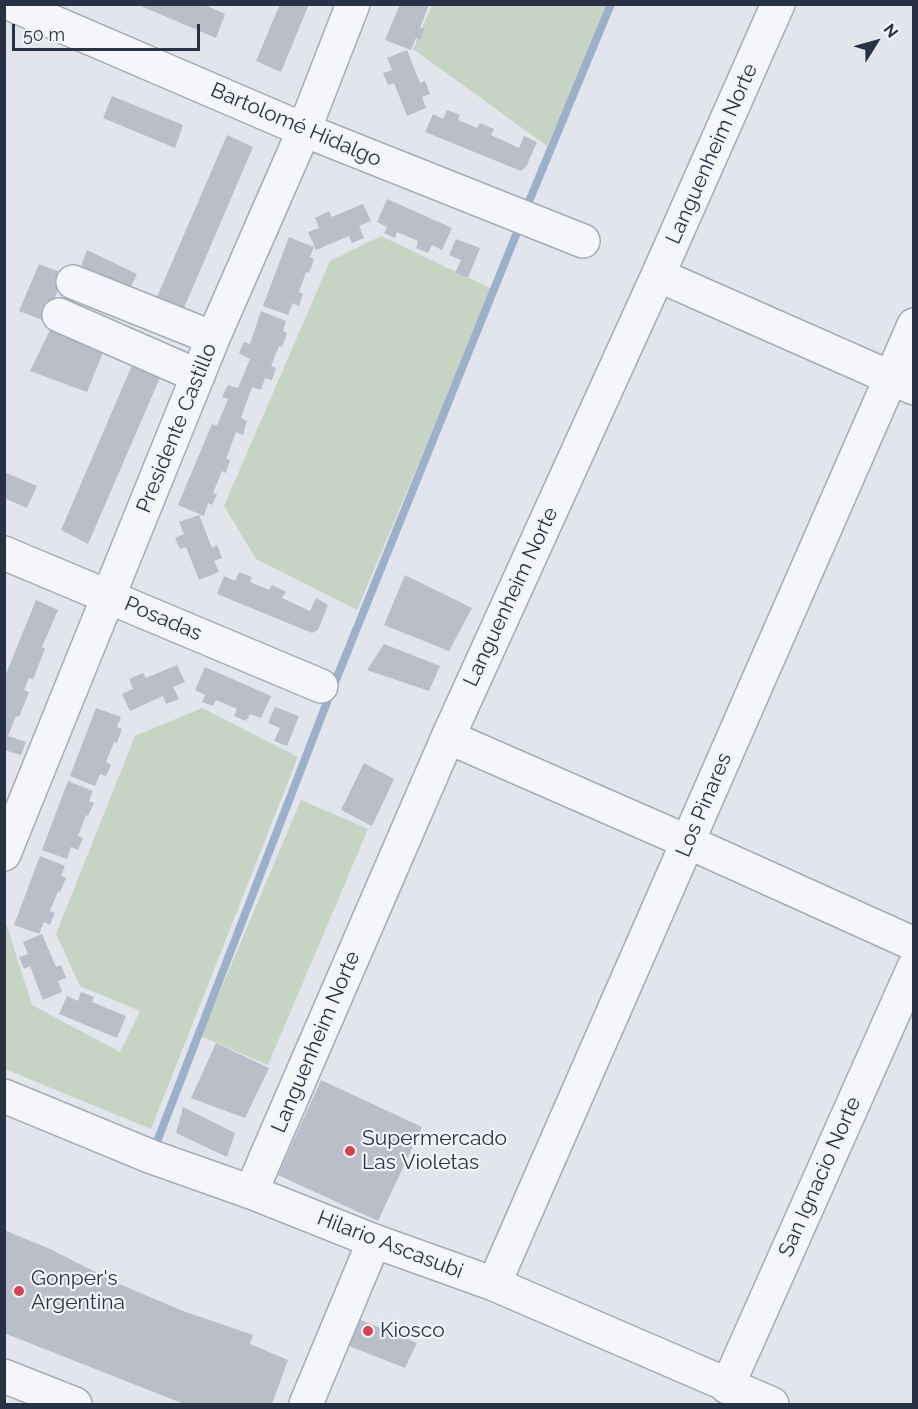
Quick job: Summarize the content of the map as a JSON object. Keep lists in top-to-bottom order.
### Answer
{
  "streets": {
    "street": [
      "Bartolomé Hidalgo",
      "Languenheim Norte",
      "Presidente Castillo",
      "Posadas",
      "Los Pinares",
      "San Ignacio Norte",
      "Hilario Ascasubi"
    ]
  },
  "crossings": [
    ["Bartolomé Hidalgo", "Presidente Castillo"],
    ["Languenheim Norte", "Hilario Ascasubi"],
    ["Presidente Castillo", "Posadas"],
    ["Los Pinares", "Hilario Ascasubi"],
    ["San Ignacio Norte", "Hilario Ascasubi"]
  ],
  "places": ["Supermercado Las Violetas", "Gonper's Argentina", "Kiosco"],
  "scale_bar": "50 m",
  "north": "top right"
}
